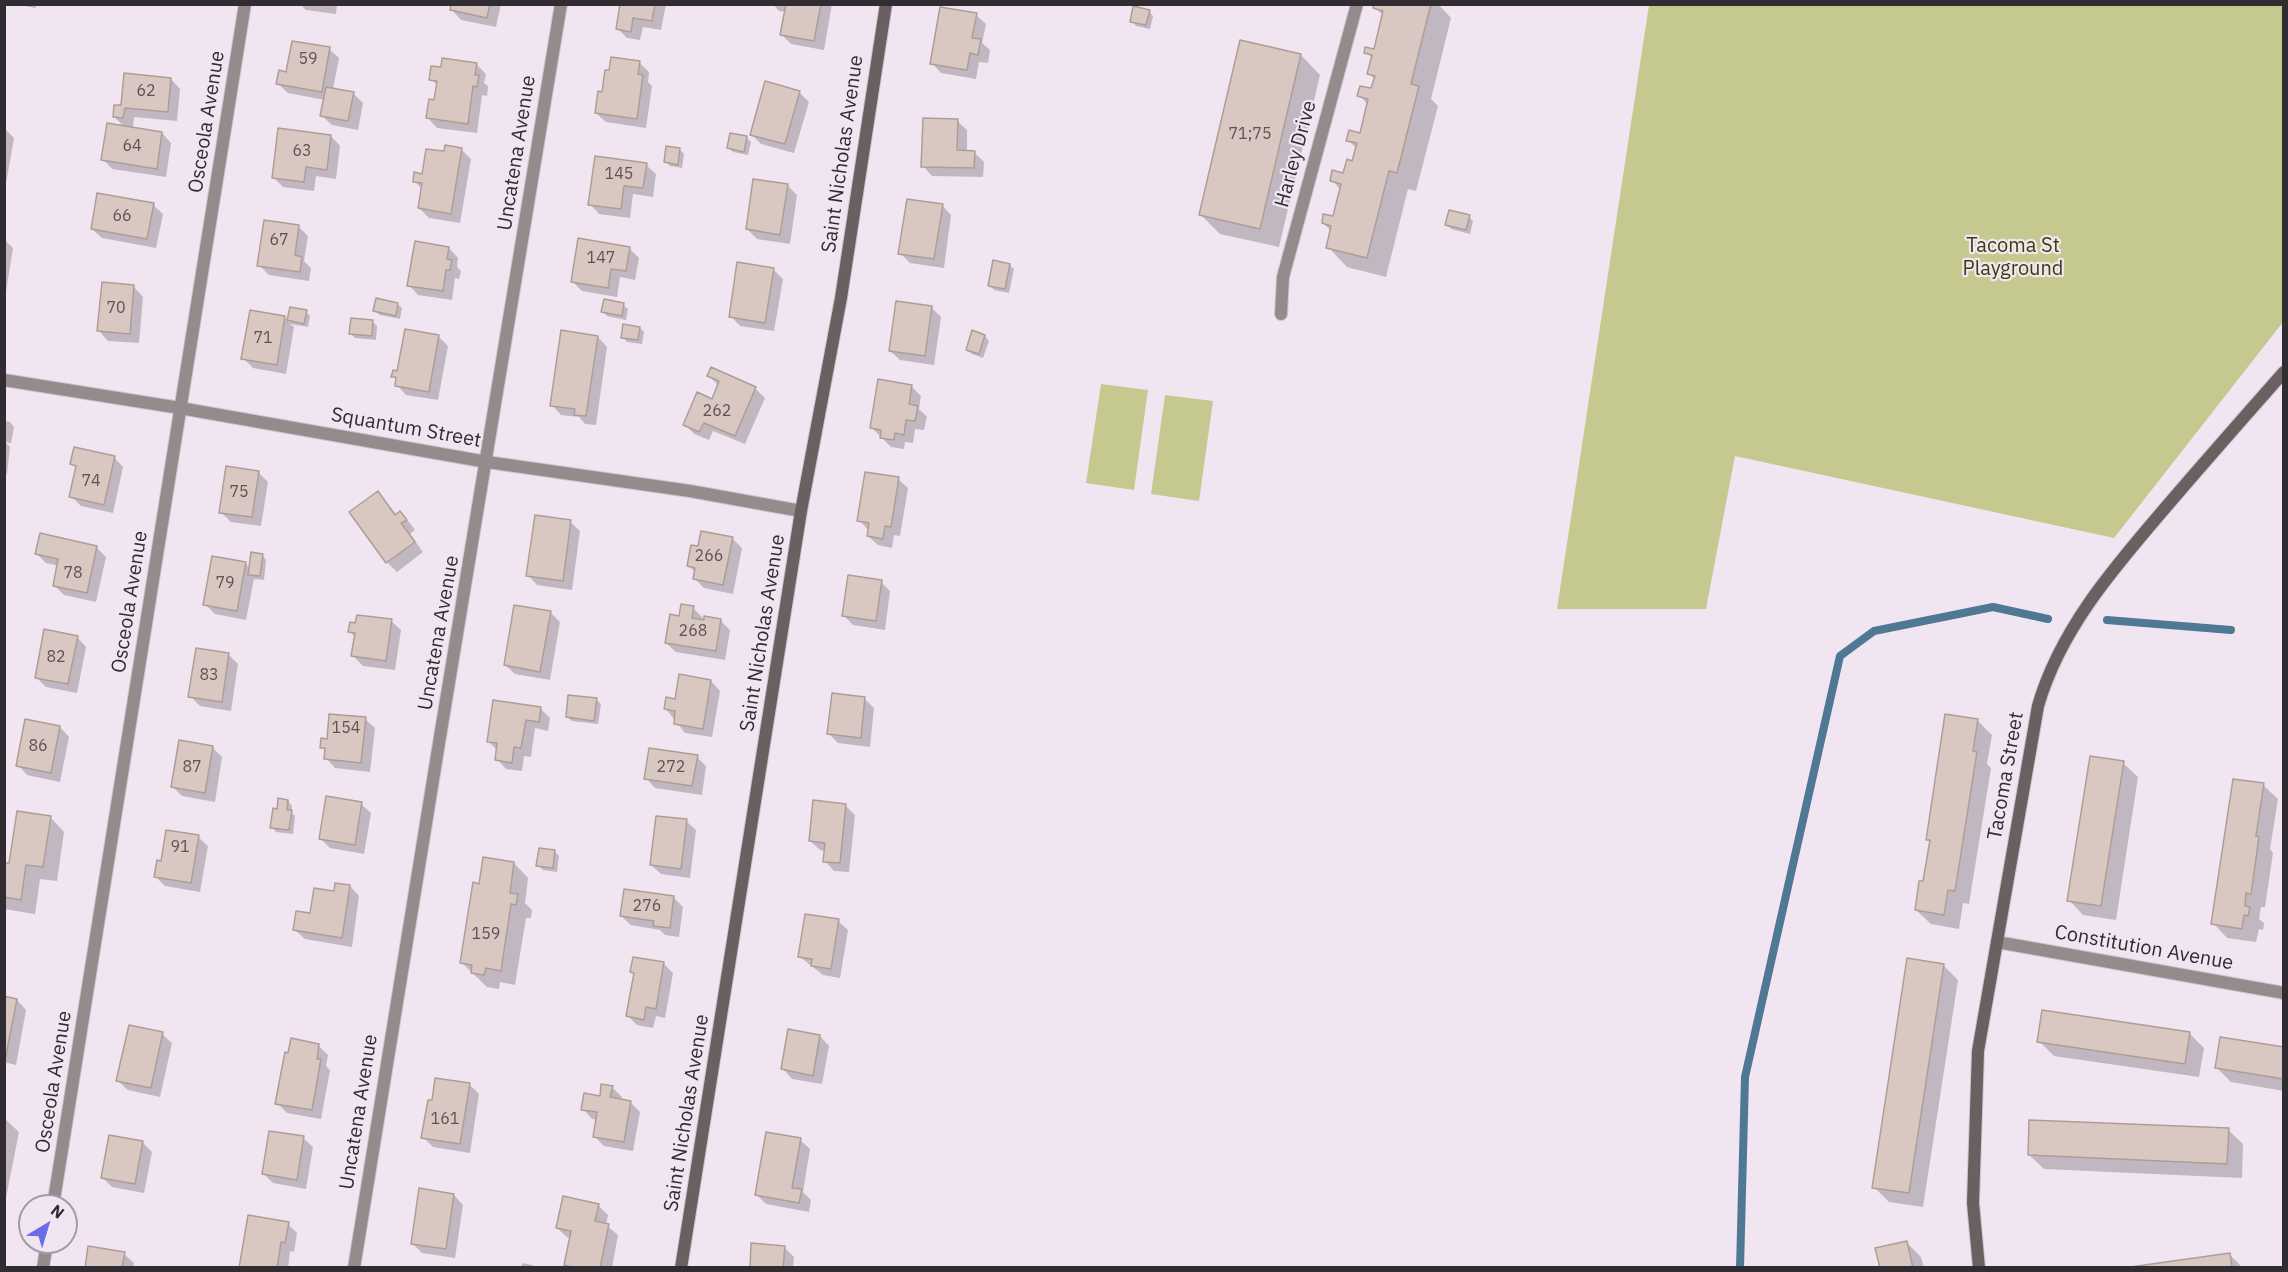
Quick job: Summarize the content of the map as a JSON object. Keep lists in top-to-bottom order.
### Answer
{
  "streets": {
    "street": [
      "Osceola Avenue",
      "Uncatena Avenue",
      "Saint Nicholas Avenue",
      "Harley Drive",
      "Squantum Street",
      "Tacoma Street",
      "Constitution Avenue"
    ]
  },
  "crossings": [
    ["Osceola Avenue", "Squantum Street"],
    ["Uncatena Avenue", "Squantum Street"],
    ["Saint Nicholas Avenue", "Squantum Street"],
    ["Tacoma Street", "Constitution Avenue"]
  ],
  "parks": ["Tacoma St Playground"],
  "house_numbers": [
    "59",
    "62",
    "71;75",
    "64",
    "63",
    "145",
    "66",
    "67",
    "147",
    "70",
    "71",
    "262",
    "74",
    "75",
    "266",
    "78",
    "79",
    "268",
    "82",
    "83",
    "154",
    "86",
    "87",
    "272",
    "91",
    "276",
    "159",
    "161"
  ],
  "north": "top right"
}
